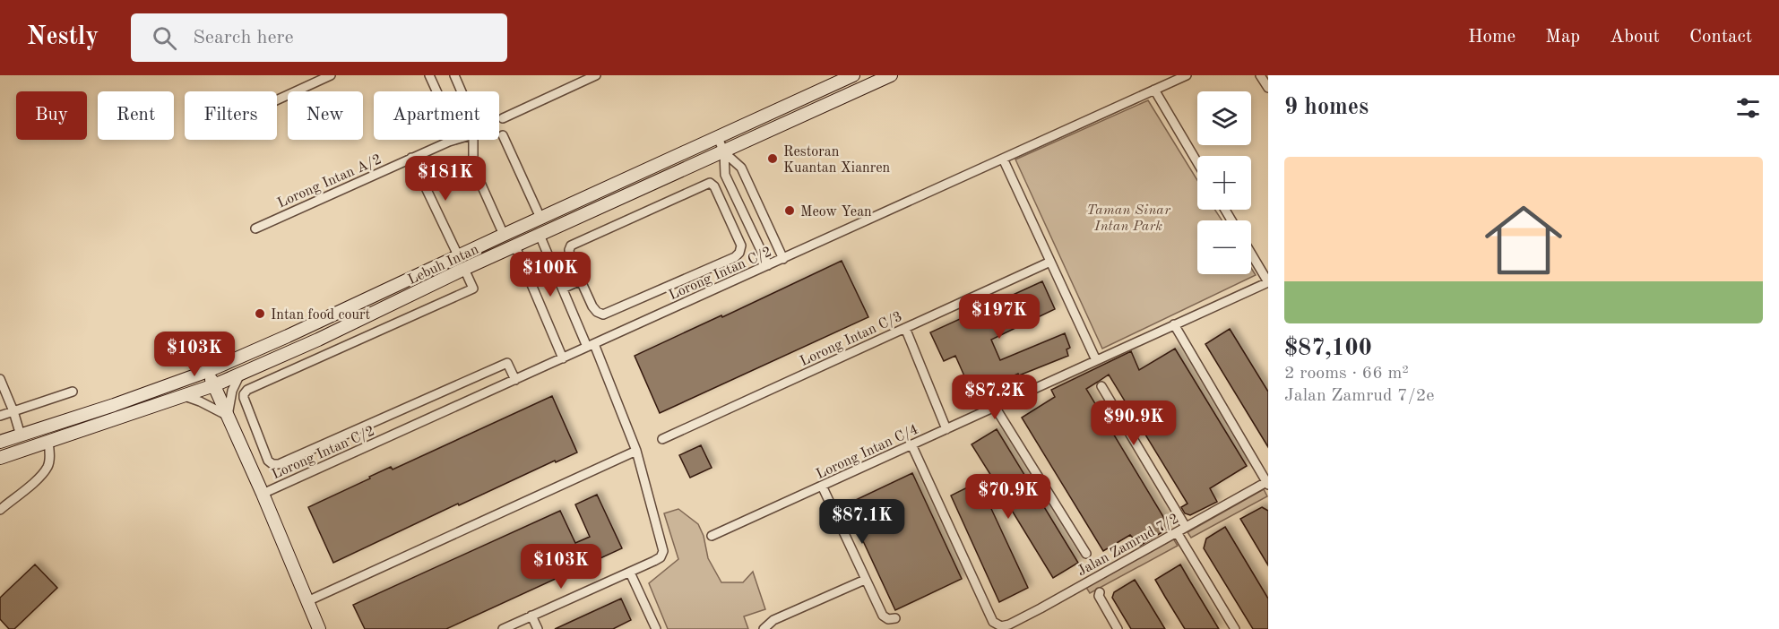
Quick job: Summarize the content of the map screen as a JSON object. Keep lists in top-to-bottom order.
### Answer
{
  "streets": {
    "main road": ["Lebuh Intan"],
    "street": [
      "Lorong Intan A/2",
      "Lorong Intan C/2",
      "Lorong Intan C/3",
      "Lorong Intan C/4",
      "Jalan Zamrud 7/2"
    ]
  },
  "crossings": [
    ["Lorong Intan C/4", "Jalan Zamrud 7/2"]
  ],
  "parks": ["Taman Sinar Intan Park"],
  "places": ["Restoran Kuantan Xianren", "Meow Yean", "Intan food court"],
  "page": {
    "header": "Nestly",
    "search": "Search here",
    "nav": [
      "Home",
      "Map",
      "About",
      "Contact"
    ],
    "heading": "9 homes",
    "map_buttons": ["+", "−"],
    "chip": [
      "Buy",
      "Rent",
      "Filters",
      "New",
      "Apartment"
    ],
    "list": [
      {
        "name": "$87,100",
        "note": "2 rooms · 66 m² · Jalan Zamrud 7/2e"
      }
    ],
    "price": [
      "$181K",
      "$100K",
      "$197K",
      "$103K",
      "$87.2K",
      "$90.9K",
      "$70.9K",
      "$87.1K",
      "$103K"
    ]
  }
}
